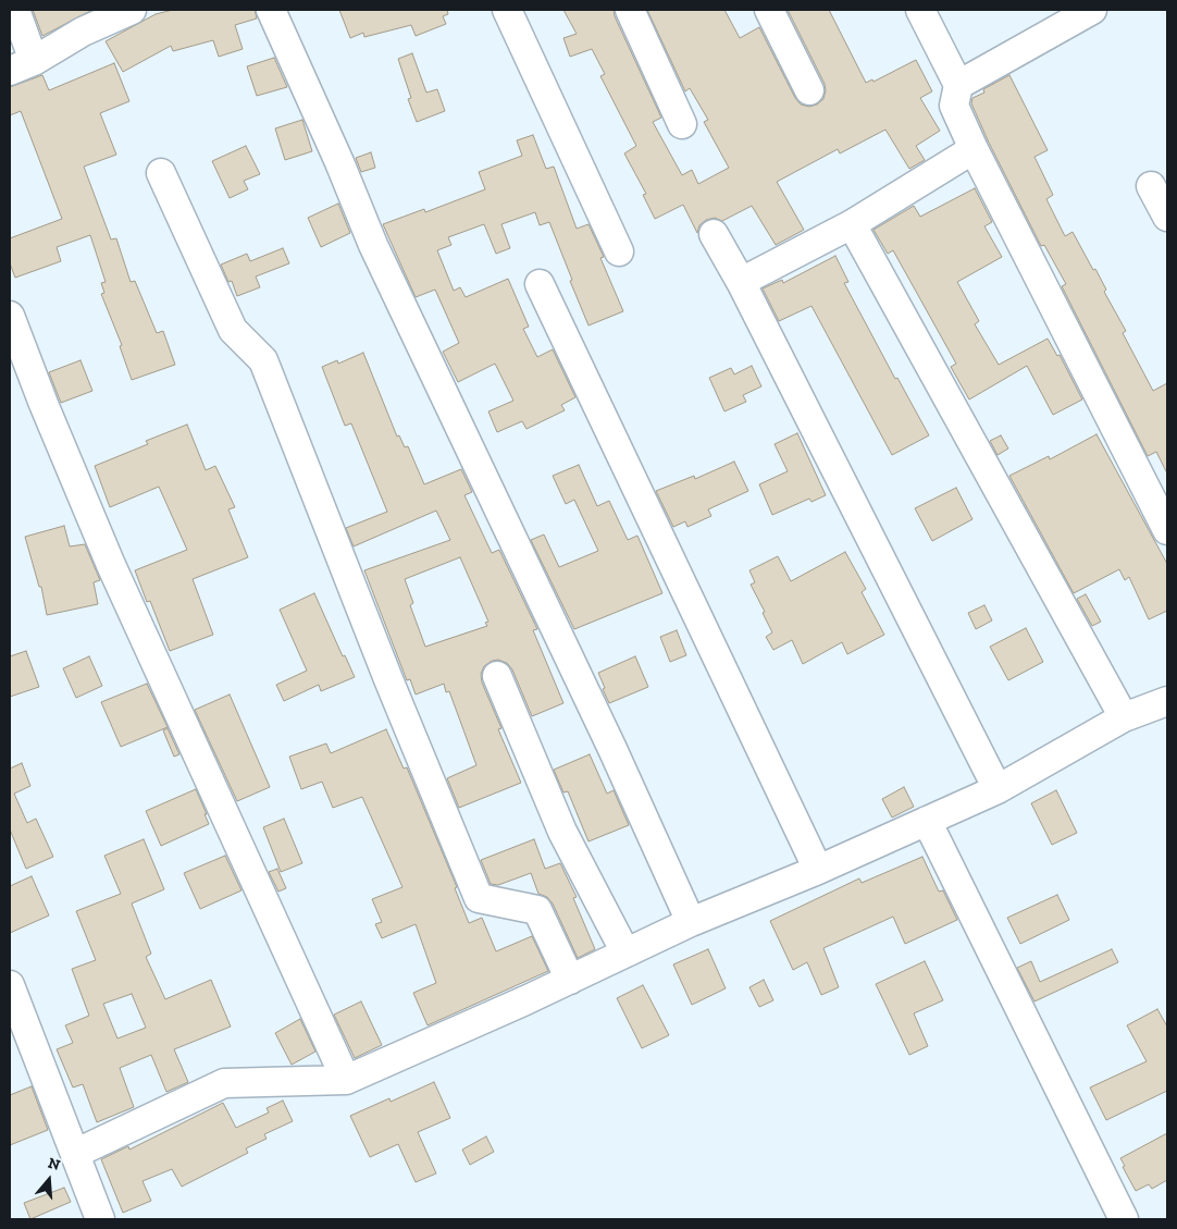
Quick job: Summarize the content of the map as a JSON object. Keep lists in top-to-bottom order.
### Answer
{
  "north": "top"
}
